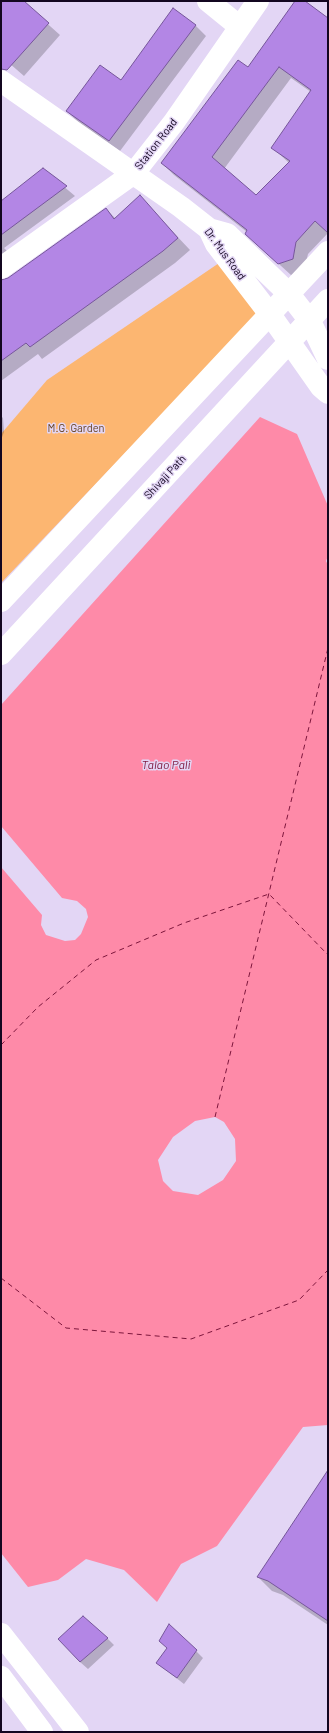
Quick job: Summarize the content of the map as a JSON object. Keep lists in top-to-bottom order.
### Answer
{
  "streets": {
    "main road": ["Station Road", "Dr. Mus Road", "Shivaji Path"]
  },
  "crossings": [
    ["Station Road", "Dr. Mus Road"],
    ["Dr. Mus Road", "Shivaji Path"]
  ],
  "water": ["Talao Pali"],
  "parks": ["M.G. Garden"]
}
